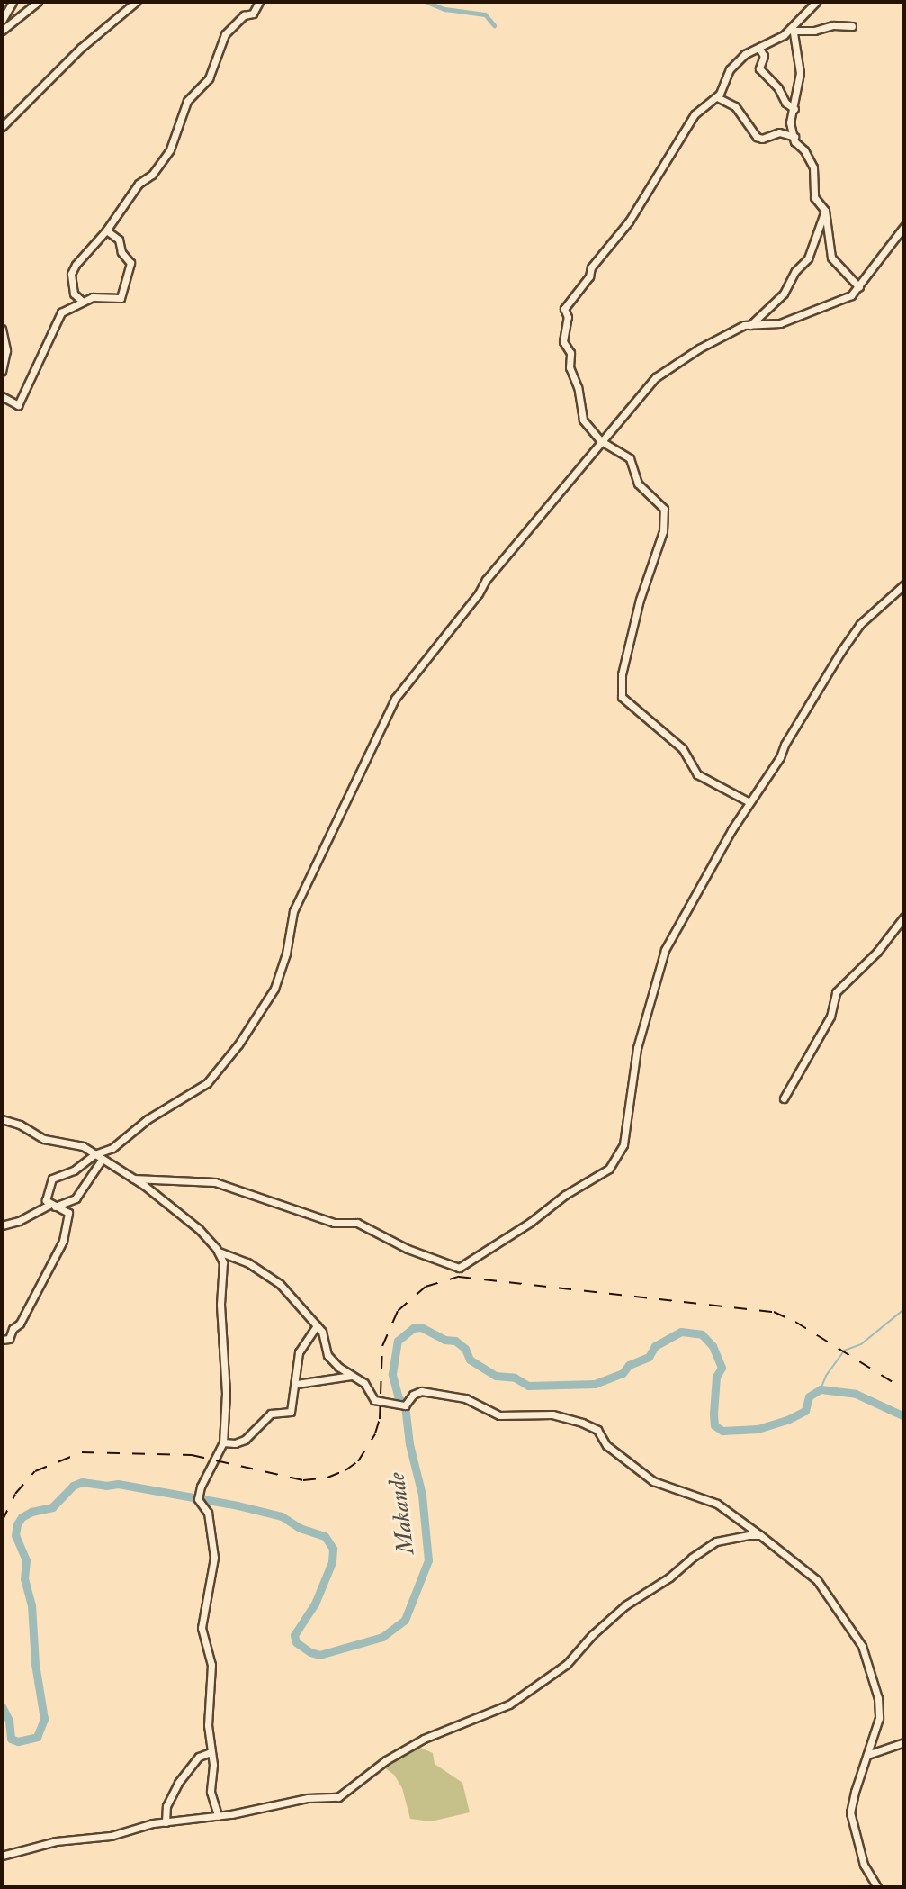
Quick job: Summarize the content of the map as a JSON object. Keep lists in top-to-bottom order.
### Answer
{
  "water": ["Makande"]
}
